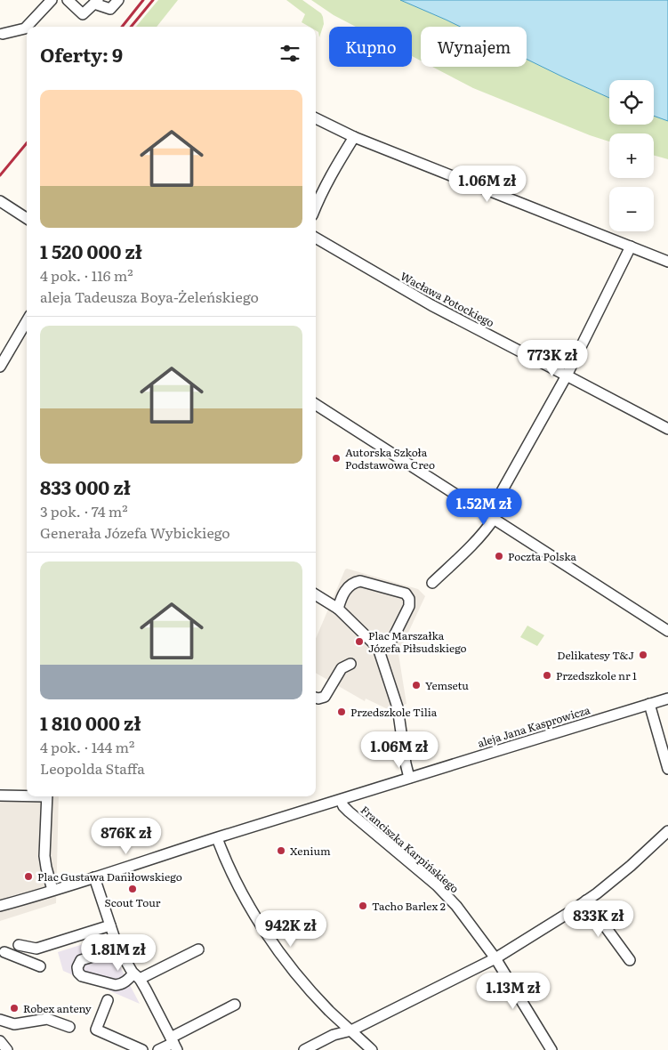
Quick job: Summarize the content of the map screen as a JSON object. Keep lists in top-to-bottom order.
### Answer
{
  "streets": {
    "street": ["Wacława Potockiego", "aleja Jana Kasprowicza", "Franciszka Karpińskiego"]
  },
  "crossings": [
    ["aleja Jana Kasprowicza", "Franciszka Karpińskiego"]
  ],
  "places": [
    "Autorska Szkoła Podstawowa Creo",
    "Poczta Polska",
    "Plac Marszałka Józefa Piłsudskiego",
    "Delikatesy T&J",
    "Przedszkole nr 1",
    "Yemsetu",
    "Przedszkole Tilia",
    "Xenium",
    "Plac Gustawa Daniłowskiego",
    "Scout Tour",
    "Tacho Barlex 2",
    "Robex anteny"
  ],
  "page": {
    "chip": ["Kupno", "Wynajem"],
    "heading": "Oferty: 9",
    "map_buttons": ["+", "−"],
    "list": [
      {
        "name": "1 520 000 zł",
        "note": "4 pok. · 116 m² · aleja Tadeusza Boya-Żeleńskiego"
      },
      {
        "name": "833 000 zł",
        "note": "3 pok. · 74 m² · Generała Józefa Wybickiego"
      },
      {
        "name": "1 810 000 zł",
        "note": "4 pok. · 144 m² · Leopolda Staffa"
      }
    ],
    "price": [
      "1.06M zł",
      "773K zł",
      "1.52M zł",
      "1.06M zł",
      "876K zł",
      "833K zł",
      "942K zł",
      "1.81M zł",
      "1.13M zł"
    ]
  }
}
